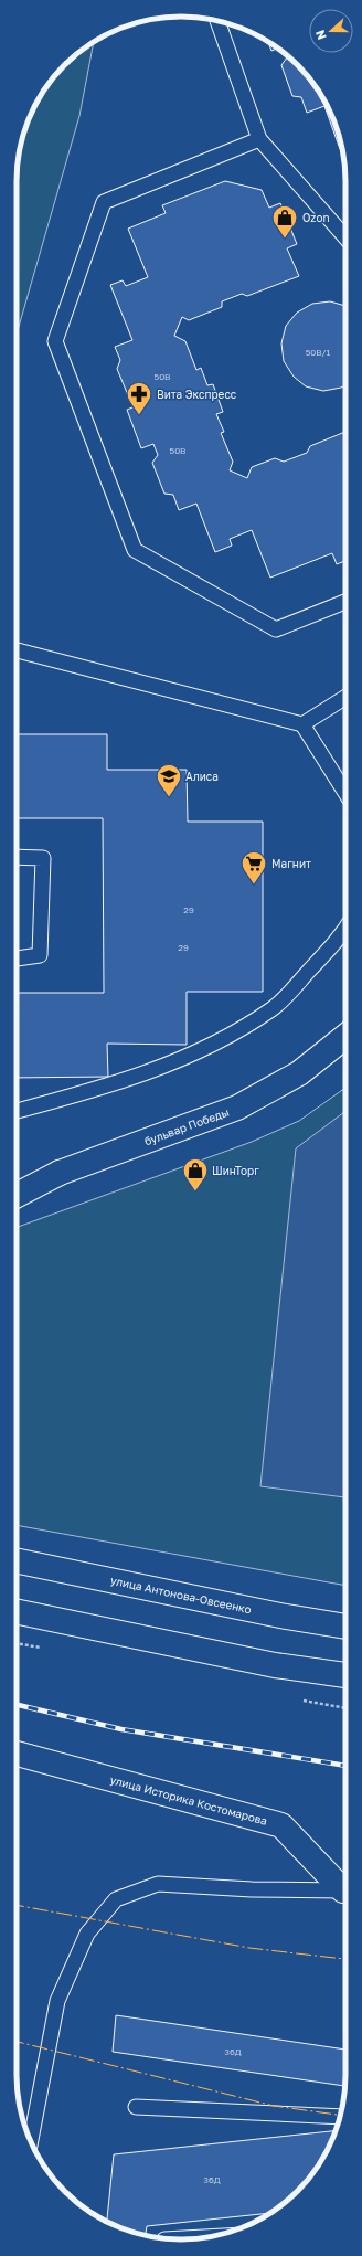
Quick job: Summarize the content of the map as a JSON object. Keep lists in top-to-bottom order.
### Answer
{
  "streets": {
    "main road": ["бульвар Победы", "улица Антонова-Овсеенко", "улица Историка Костомарова"]
  },
  "places": {
    "shop": ["Ozon", "ШинТорг"],
    "pharmacy": ["Вита Экспресс"],
    "school or university": ["Алиса"],
    "supermarket": ["Магнит"]
  },
  "house_numbers": [
    "50В/1",
    "50В",
    "50В",
    "29",
    "29",
    "36Д",
    "36Д"
  ],
  "north": "left"
}
